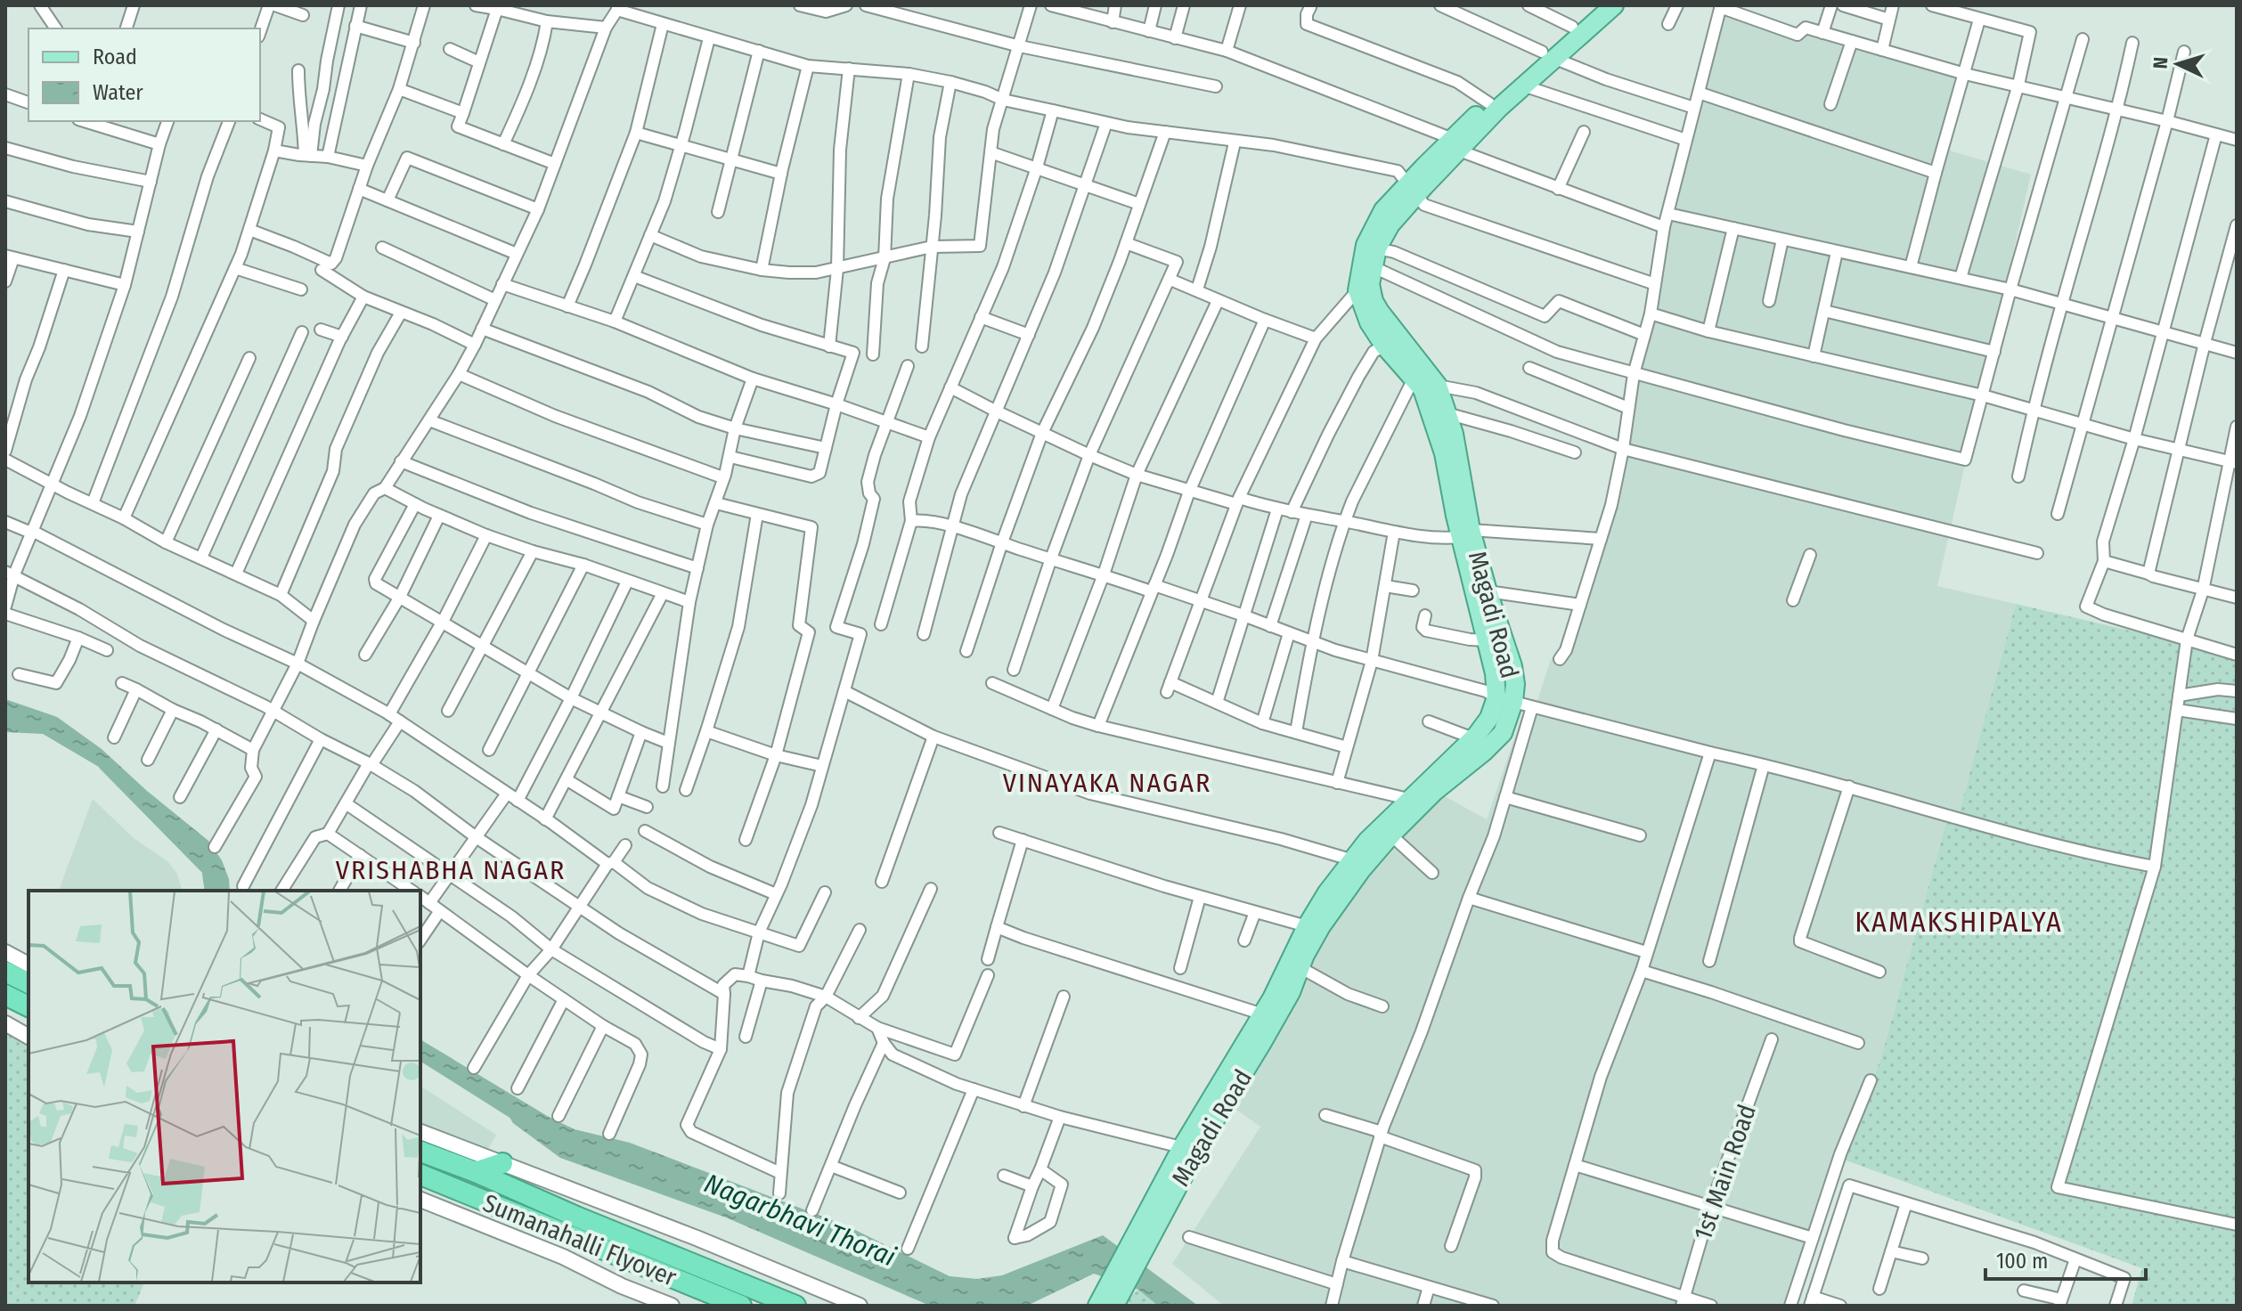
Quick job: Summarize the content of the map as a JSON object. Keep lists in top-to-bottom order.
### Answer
{
  "streets": {
    "highway": ["Sumanahalli Flyover"],
    "main road": ["Magadi Road"],
    "street": ["1st Main Road"]
  },
  "districts": ["VINAYAKA NAGAR", "VRISHABHA NAGAR", "KAMAKSHIPALYA"],
  "water": ["Nagarbhavi Thorai"],
  "legend": ["Road", "Water"],
  "scale_bar": "100 m",
  "north": "left"
}
